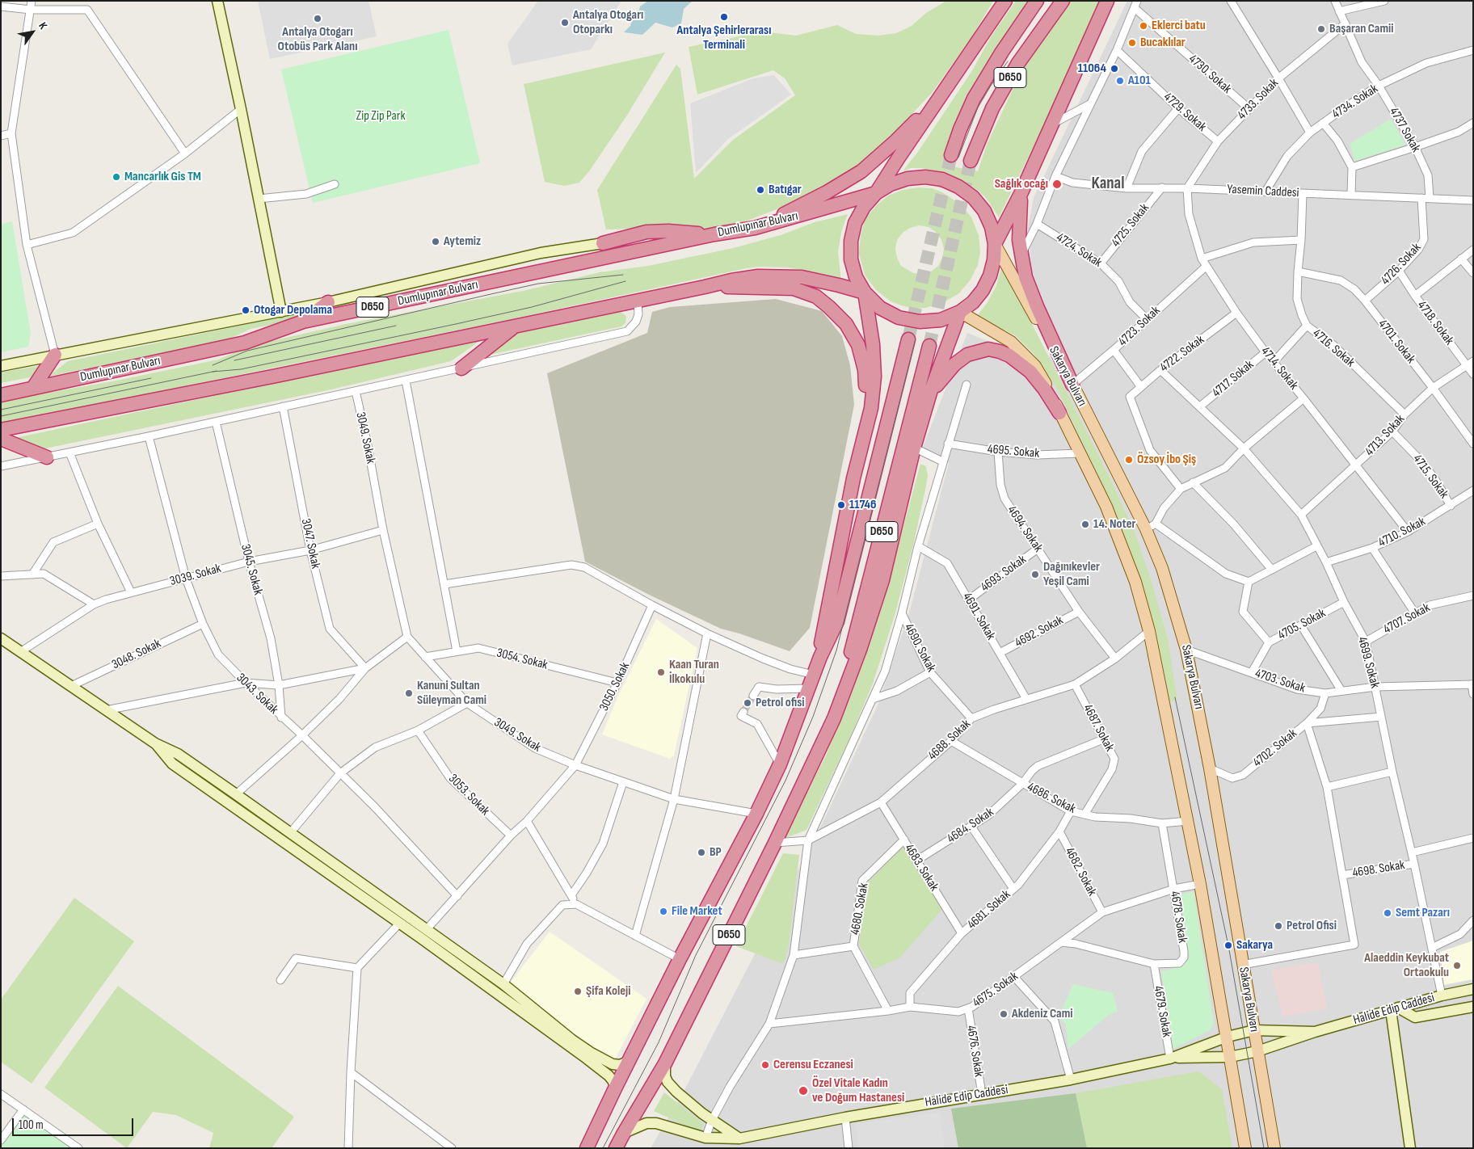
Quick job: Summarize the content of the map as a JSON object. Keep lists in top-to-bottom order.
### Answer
{
  "streets": {
    "highway": ["D650", "Dumlupınar Bulvarı"],
    "main road": ["Sakarya Bulvarı"],
    "street": [
      "4730. Sokak",
      "4733. Sokak",
      "4734. Sokak",
      "4729. Sokak",
      "4737 Sokak",
      "Yasemin Caddesi",
      "4725. Sokak",
      "4724. Sokak",
      "4726. Sokak",
      "4718. Sokak",
      "4723. Sokak",
      "4701. Sokak",
      "4716. Sokak",
      "4722. Sokak",
      "4714. Sokak",
      "4717. Sokak",
      "4713. Sokak",
      "3049. Sokak",
      "4695. Sokak",
      "4715. Sokak",
      "4694. Sokak",
      "4710. Sokak",
      "3047. Sokak",
      "3045. Sokak",
      "4693. Sokak",
      "3039. Sokak",
      "4691. Sokak",
      "4707. Sokak",
      "4705. Sokak",
      "4692. Sokak",
      "4690. Sokak",
      "3048. Sokak",
      "3054. Sokak",
      "4699. Sokak",
      "4703. Sokak",
      "3050. Sokak",
      "3043. Sokak",
      "4687. Sokak",
      "4688. Sokak",
      "4702. Sokak",
      "3053. Sokak",
      "4686. Sokak",
      "4684. Sokak",
      "4683. Sokak",
      "4698. Sokak",
      "4682. Sokak",
      "4680. Sokak",
      "4681. Sokak",
      "4678. Sokak",
      "4675. Sokak",
      "Halide Edip Caddesi",
      "4679. Sokak",
      "4676. Sokak"
    ]
  },
  "crossings": [
    ["4730. Sokak", "4733. Sokak"],
    ["D650", "3049. Sokak"],
    ["D650", "4688. Sokak"],
    ["D650", "Halide Edip Caddesi"],
    ["4733. Sokak", "4729. Sokak"],
    ["4733. Sokak", "4737 Sokak"],
    ["4733. Sokak", "Yasemin Caddesi"],
    ["4733. Sokak", "4714. Sokak"],
    ["4734. Sokak", "4737 Sokak"],
    ["4734. Sokak", "Yasemin Caddesi"],
    ["4737 Sokak", "Yasemin Caddesi"],
    ["Yasemin Caddesi", "4725. Sokak"],
    ["Yasemin Caddesi", "4726. Sokak"],
    ["Yasemin Caddesi", "4716. Sokak"],
    ["Yasemin Caddesi", "4714. Sokak"],
    ["Dumlupınar Bulvarı", "Sakarya Bulvarı"],
    ["4725. Sokak", "4724. Sokak"],
    ["4724. Sokak", "4723. Sokak"],
    ["4726. Sokak", "4718. Sokak"],
    ["4726. Sokak", "4701. Sokak"],
    ["4718. Sokak", "4713. Sokak"],
    ["4723. Sokak", "4714. Sokak"],
    ["4723. Sokak", "Sakarya Bulvarı"],
    ["4701. Sokak", "4716. Sokak"],
    ["4701. Sokak", "4713. Sokak"],
    ["4716. Sokak", "4713. Sokak"],
    ["4722. Sokak", "4714. Sokak"],
    ["4722. Sokak", "4699. Sokak"],
    ["4714. Sokak", "4717. Sokak"],
    ["4714. Sokak", "4713. Sokak"],
    ["4714. Sokak", "4710. Sokak"],
    ["Sakarya Bulvarı", "4695. Sokak"],
    ["Sakarya Bulvarı", "4703. Sokak"],
    ["Sakarya Bulvarı", "4688. Sokak"],
    ["Sakarya Bulvarı", "4702. Sokak"],
    ["Sakarya Bulvarı", "4686. Sokak"],
    ["Sakarya Bulvarı", "4675. Sokak"],
    ["4717. Sokak", "4699. Sokak"],
    ["4713. Sokak", "4715. Sokak"],
    ["4713. Sokak", "4699. Sokak"],
    ["3049. Sokak", "3039. Sokak"],
    ["3049. Sokak", "3054. Sokak"],
    ["3049. Sokak", "3050. Sokak"],
    ["4695. Sokak", "4694. Sokak"],
    ["4715. Sokak", "4710. Sokak"],
    ["4694. Sokak", "4693. Sokak"],
    ["4694. Sokak", "4692. Sokak"],
    ["4694. Sokak", "4688. Sokak"],
    ["4710. Sokak", "4699. Sokak"],
    ["3047. Sokak", "3039. Sokak"],
    ["3045. Sokak", "3039. Sokak"],
    ["3045. Sokak", "3043. Sokak"],
    ["4693. Sokak", "4691. Sokak"],
    ["3039. Sokak", "3043. Sokak"],
    ["4691. Sokak", "4692. Sokak"],
    ["4691. Sokak", "4688. Sokak"],
    ["4707. Sokak", "4699. Sokak"],
    ["4705. Sokak", "4699. Sokak"],
    ["4705. Sokak", "4703. Sokak"],
    ["4690. Sokak", "4688. Sokak"],
    ["3048. Sokak", "3043. Sokak"],
    ["3054. Sokak", "3050. Sokak"],
    ["4699. Sokak", "4703. Sokak"],
    ["4699. Sokak", "4698. Sokak"],
    ["4699. Sokak", "Halide Edip Caddesi"],
    ["4703. Sokak", "4702. Sokak"],
    ["3050. Sokak", "3043. Sokak"],
    ["3050. Sokak", "3053. Sokak"],
    ["4687. Sokak", "4688. Sokak"],
    ["4687. Sokak", "4686. Sokak"],
    ["4687. Sokak", "4684. Sokak"],
    ["4688. Sokak", "4686. Sokak"],
    ["4688. Sokak", "4683. Sokak"],
    ["4686. Sokak", "4684. Sokak"],
    ["4686. Sokak", "4681. Sokak"],
    ["4686. Sokak", "4678. Sokak"],
    ["4684. Sokak", "4683. Sokak"],
    ["4683. Sokak", "4680. Sokak"],
    ["4683. Sokak", "4681. Sokak"],
    ["4682. Sokak", "4681. Sokak"],
    ["4682. Sokak", "4675. Sokak"],
    ["4680. Sokak", "4675. Sokak"],
    ["4681. Sokak", "4675. Sokak"],
    ["4678. Sokak", "4675. Sokak"],
    ["4678. Sokak", "4679. Sokak"],
    ["4675. Sokak", "4676. Sokak"],
    ["Halide Edip Caddesi", "4679. Sokak"],
    ["Halide Edip Caddesi", "4676. Sokak"]
  ],
  "districts": ["Kanal"],
  "parks": ["Zip Zip Park"],
  "places": [
    "Antalya Şehirlerarası Terminali",
    "Antalya Otogarı Otobüs Park Alanı",
    "Antalya Otogarı Otoparkı",
    "Eklerci batu",
    "Başaran Camii",
    "Bucaklılar",
    "11064",
    "A101",
    "Mancarlık Gis TM",
    "Sağlık ocağı",
    "Batıgar",
    "Aytemiz",
    "Otogar Depolama",
    "Özsoy İbo Şiş",
    "11746",
    "14. Noter",
    "Dağınıkevler Yeşil Cami",
    "Kaan Turan İlkokulu",
    "Kanuni Sultan Süleyman Cami",
    "Petrol ofisi",
    "BP",
    "File Market",
    "Semt Pazarı",
    "Petrol Ofisi",
    "Sakarya",
    "Alaeddin Keykubat Ortaokulu",
    "Şifa Koleji",
    "Akdeniz Cami",
    "Cerensu Eczanesi",
    "Özel Vitale Kadın ve Doğum Hastanesi"
  ],
  "scale_bar": "100 m",
  "north": "top right"
}
